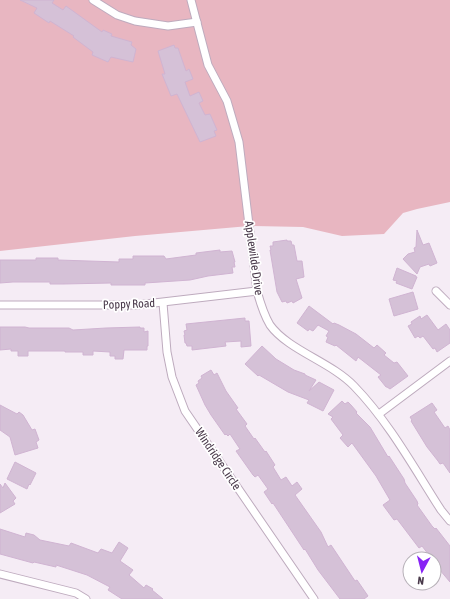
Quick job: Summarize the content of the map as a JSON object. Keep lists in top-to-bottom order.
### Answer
{
  "streets": {
    "street": ["Applewilde Drive", "Poppy Road", "Windridge Circle"]
  },
  "crossings": [
    ["Applewilde Drive", "Poppy Road"],
    ["Poppy Road", "Windridge Circle"]
  ],
  "north": "bottom"
}
